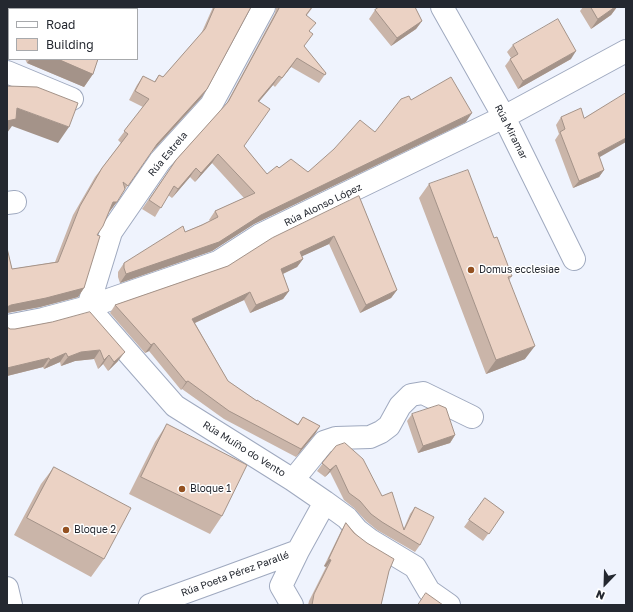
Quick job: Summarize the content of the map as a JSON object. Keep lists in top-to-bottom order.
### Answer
{
  "streets": {
    "street": [
      "Rúa Miramar",
      "Rúa Estrela",
      "Rúa Alonso López",
      "Rúa Muíño do Vento",
      "Rúa Poeta Pérez Parallé"
    ]
  },
  "crossings": [
    ["Rúa Miramar", "Rúa Alonso López"],
    ["Rúa Estrela", "Rúa Alonso López"],
    ["Rúa Estrela", "Rúa Muíño do Vento"],
    ["Rúa Alonso López", "Rúa Muíño do Vento"]
  ],
  "places": ["Domus ecclesiae", "Bloque 1", "Bloque 2"],
  "legend": ["Road", "Building"],
  "north": "bottom left"
}
